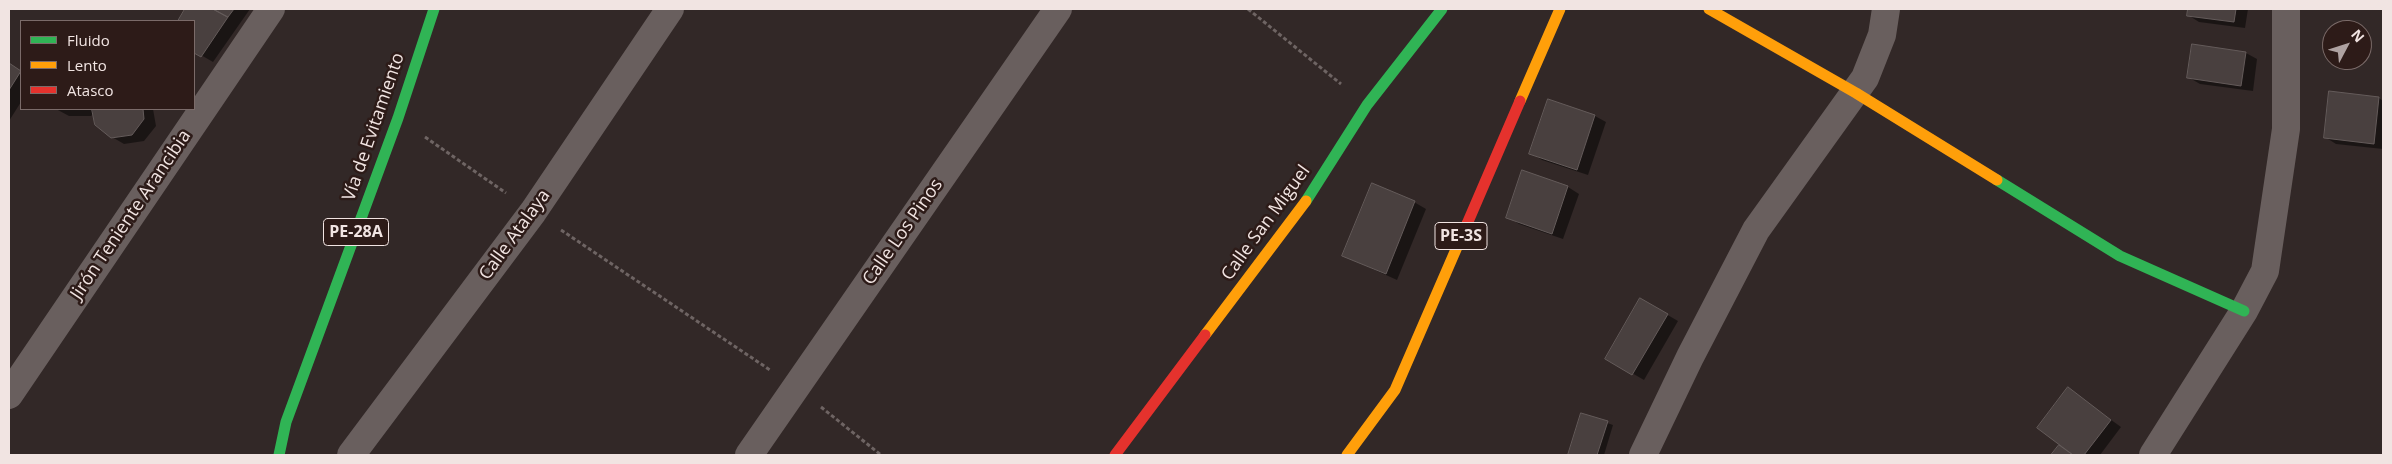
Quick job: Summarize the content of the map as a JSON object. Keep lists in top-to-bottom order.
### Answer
{
  "streets": {
    "main road": [
      "Vía de Evitamiento",
      "Calle San Miguel",
      "PE-28A",
      "PE-3S"
    ],
    "street": ["Jirón Teniente Arancibia", "Calle Los Pinos", "Calle Atalaya"]
  },
  "legend": ["Fluido", "Lento", "Atasco"],
  "north": "top right"
}
